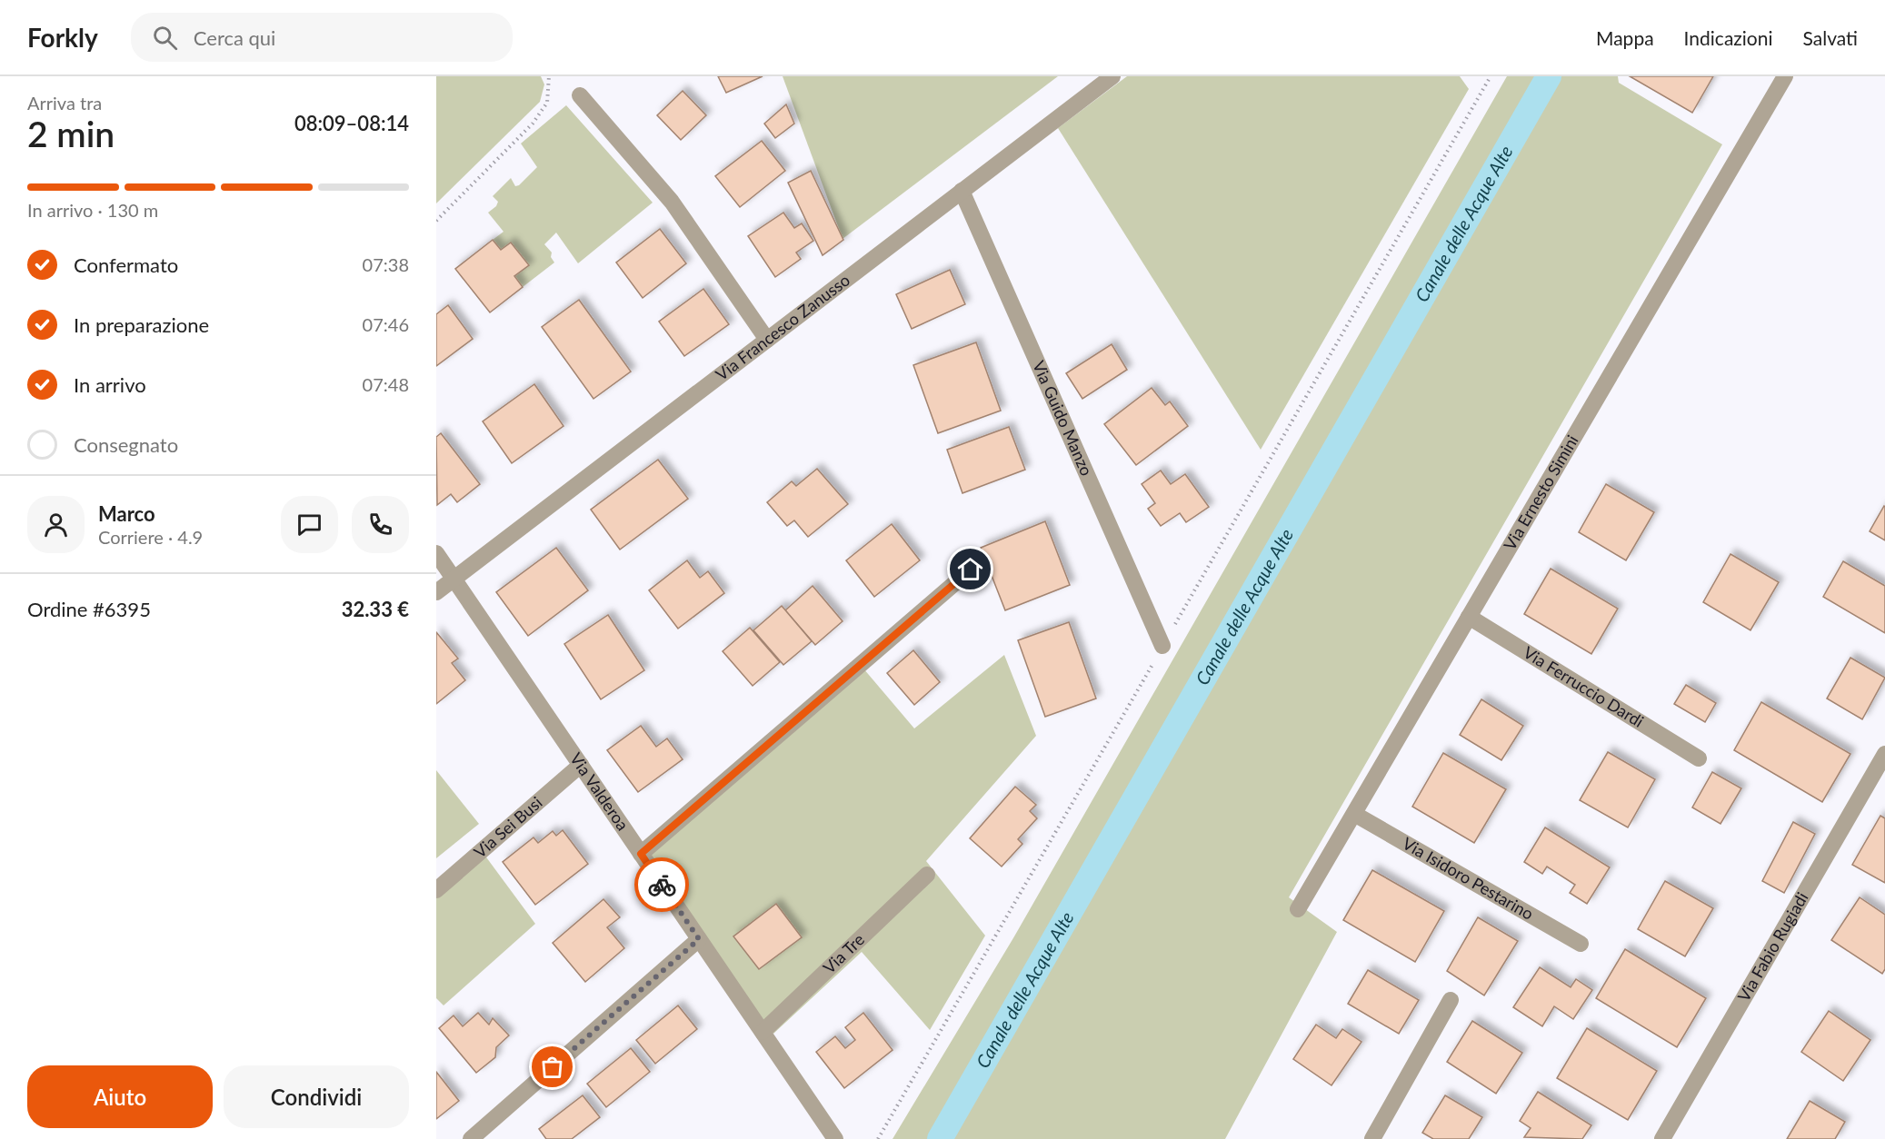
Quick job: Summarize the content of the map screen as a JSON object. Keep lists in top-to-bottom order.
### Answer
{
  "streets": {
    "street": [
      "Via Francesco Zanusso",
      "Via Guido Manzo",
      "Via Ernesto Simini",
      "Via Ferruccio Dardi",
      "Via Valderoa",
      "Via Sei Busi",
      "Via Isidoro Pestarino",
      "Via Fabio Rugiadi",
      "Via Tre"
    ]
  },
  "crossings": [
    ["Via Francesco Zanusso", "Via Guido Manzo"],
    ["Via Francesco Zanusso", "Via Valderoa"],
    ["Via Ernesto Simini", "Via Ferruccio Dardi"],
    ["Via Ernesto Simini", "Via Isidoro Pestarino"],
    ["Via Valderoa", "Via Sei Busi"],
    ["Via Valderoa", "Via Tre"]
  ],
  "water": ["Canale delle Acque Alte"],
  "page": {
    "header": "Forkly",
    "search": "Cerca qui",
    "nav": ["Mappa", "Indicazioni", "Salvati"],
    "heading": ["2 min", "Arriva tra", "08:09–08:14"],
    "panel": [
      "Marco",
      "Corriere · 4.9",
      "Ordine #6395",
      "32.33 €"
    ],
    "bar": "In arrivo · 130 m",
    "list": [
      ["Confermato", "07:38"],
      ["In preparazione", "07:46"],
      ["In arrivo", "07:48"],
      "Consegnato"
    ],
    "buttons": ["Aiuto", "Condividi"]
  }
}
